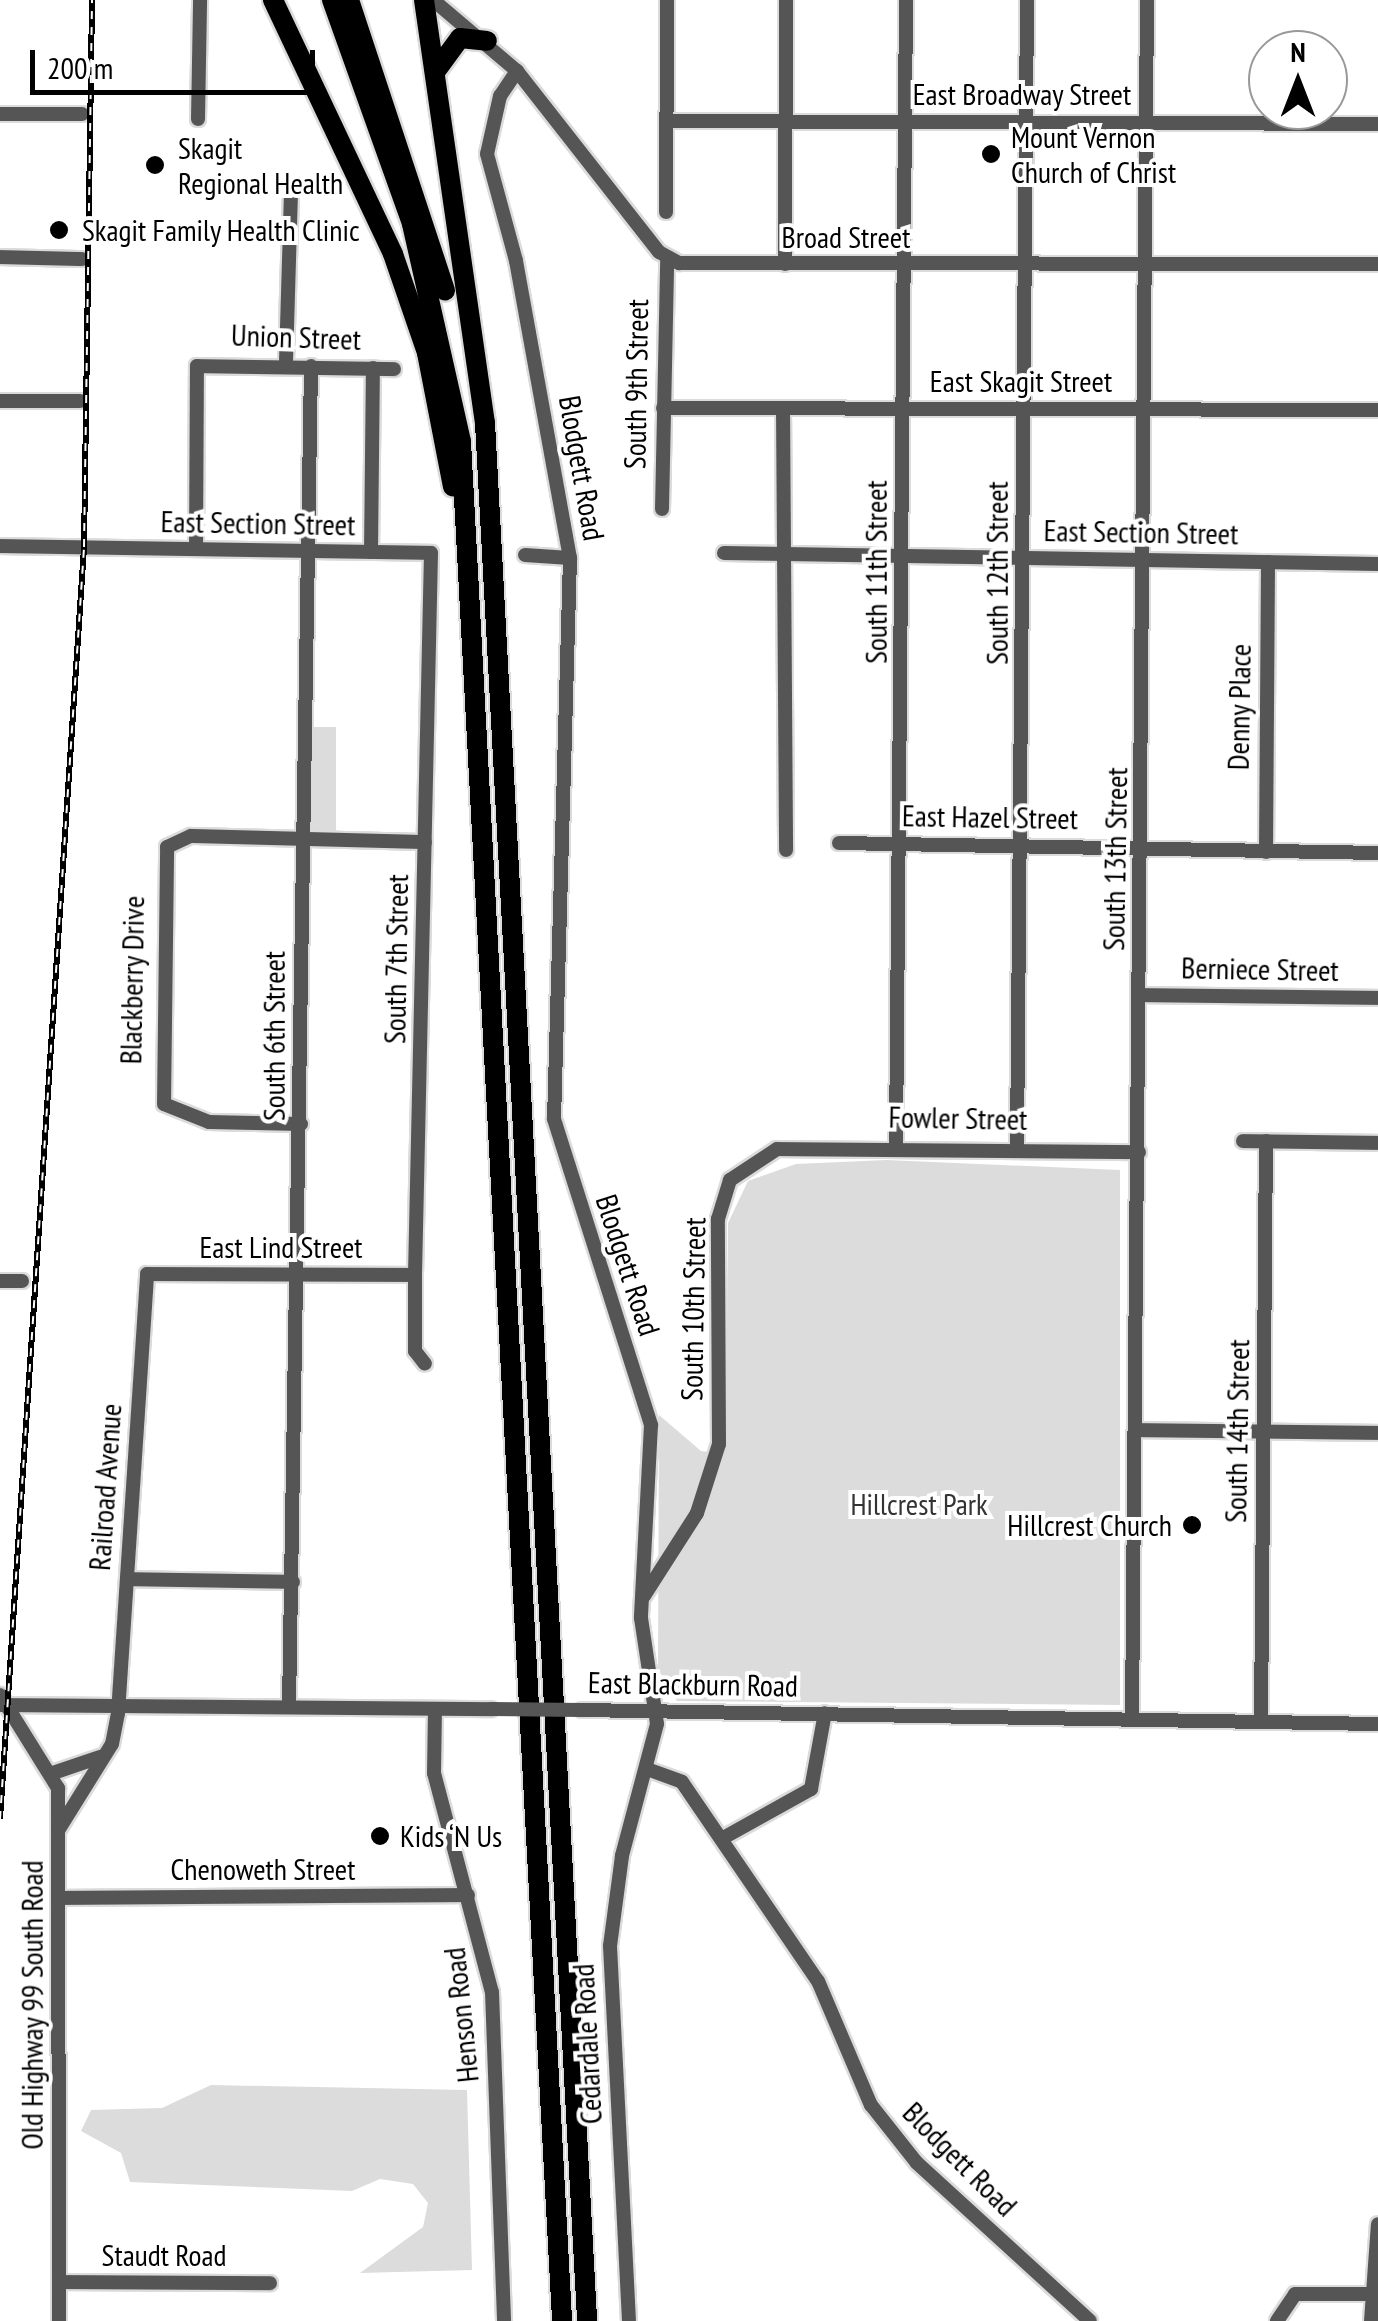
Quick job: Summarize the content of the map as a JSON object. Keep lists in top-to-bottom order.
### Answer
{
  "streets": {
    "street": [
      "East Broadway Street",
      "Broad Street",
      "Union Street",
      "East Skagit Street",
      "South 9th Street",
      "Blodgett Road",
      "East Section Street",
      "South 11th Street",
      "South 12th Street",
      "Denny Place",
      "East Hazel Street",
      "South 13th Street",
      "South 7th Street",
      "Berniece Street",
      "Blackberry Drive",
      "South 6th Street",
      "Fowler Street",
      "East Lind Street",
      "South 10th Street",
      "South 14th Street",
      "Railroad Avenue",
      "East Blackburn Road",
      "Chenoweth Street",
      "Old Highway 99 South Road",
      "Henson Road",
      "Cedardale Road",
      "Staudt Road"
    ]
  },
  "crossings": [
    ["East Broadway Street", "South 11th Street"],
    ["East Broadway Street", "South 12th Street"],
    ["East Broadway Street", "South 13th Street"],
    ["Broad Street", "South 9th Street"],
    ["Broad Street", "South 11th Street"],
    ["Broad Street", "South 12th Street"],
    ["Broad Street", "South 13th Street"],
    ["Union Street", "East Section Street"],
    ["Union Street", "South 6th Street"],
    ["East Skagit Street", "South 9th Street"],
    ["East Skagit Street", "South 11th Street"],
    ["East Skagit Street", "South 12th Street"],
    ["East Skagit Street", "South 13th Street"],
    ["Blodgett Road", "South 10th Street"],
    ["Blodgett Road", "East Blackburn Road"],
    ["Blodgett Road", "Cedardale Road"],
    ["East Section Street", "South 11th Street"],
    ["East Section Street", "South 12th Street"],
    ["East Section Street", "Denny Place"],
    ["East Section Street", "South 13th Street"],
    ["East Section Street", "South 7th Street"],
    ["East Section Street", "South 6th Street"],
    ["South 11th Street", "East Hazel Street"],
    ["South 11th Street", "Fowler Street"],
    ["South 12th Street", "East Hazel Street"],
    ["South 12th Street", "Fowler Street"],
    ["Denny Place", "East Hazel Street"],
    ["East Hazel Street", "South 13th Street"],
    ["South 13th Street", "Berniece Street"],
    ["South 13th Street", "Fowler Street"],
    ["South 13th Street", "East Blackburn Road"],
    ["South 7th Street", "East Lind Street"],
    ["Blackberry Drive", "South 6th Street"],
    ["South 6th Street", "East Lind Street"],
    ["South 6th Street", "East Blackburn Road"],
    ["Fowler Street", "South 10th Street"],
    ["East Lind Street", "Railroad Avenue"],
    ["South 14th Street", "East Blackburn Road"],
    ["Railroad Avenue", "East Blackburn Road"],
    ["Railroad Avenue", "Old Highway 99 South Road"],
    ["East Blackburn Road", "Old Highway 99 South Road"],
    ["East Blackburn Road", "Henson Road"],
    ["Chenoweth Street", "Old Highway 99 South Road"],
    ["Chenoweth Street", "Henson Road"],
    ["Old Highway 99 South Road", "Staudt Road"]
  ],
  "parks": ["Hillcrest Park"],
  "places": [
    "Mount Vernon Church of Christ",
    "Skagit Regional Health",
    "Skagit Family Health Clinic",
    "Hillcrest Church",
    "Kids ‘N Us"
  ],
  "scale_bar": "200 m",
  "north": "top"
}
